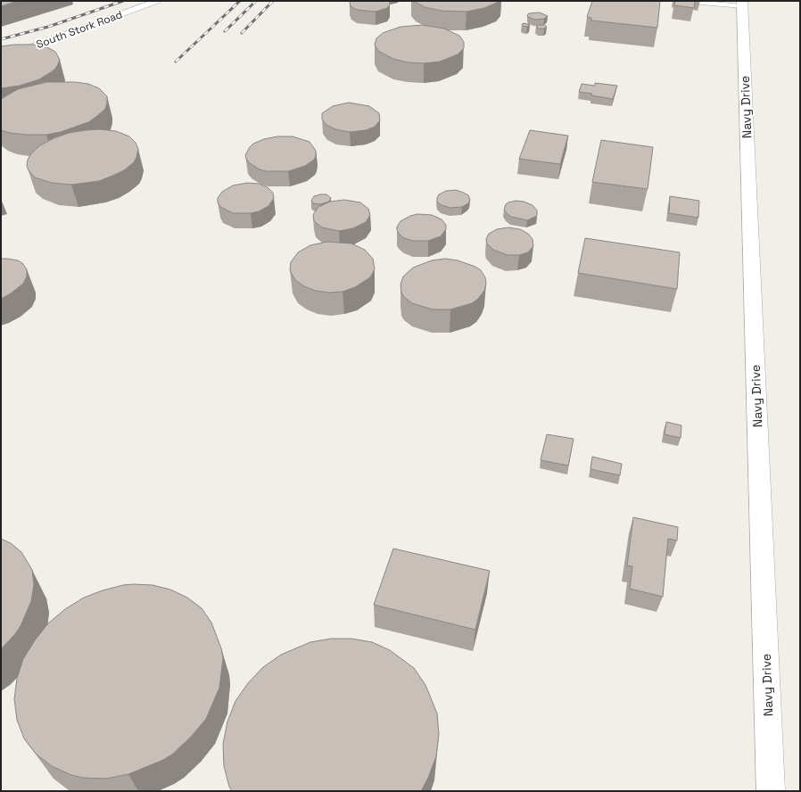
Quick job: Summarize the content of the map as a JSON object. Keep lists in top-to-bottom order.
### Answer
{
  "streets": {
    "street": ["Navy Drive"],
    "lane": ["South Stork Road"]
  }
}
